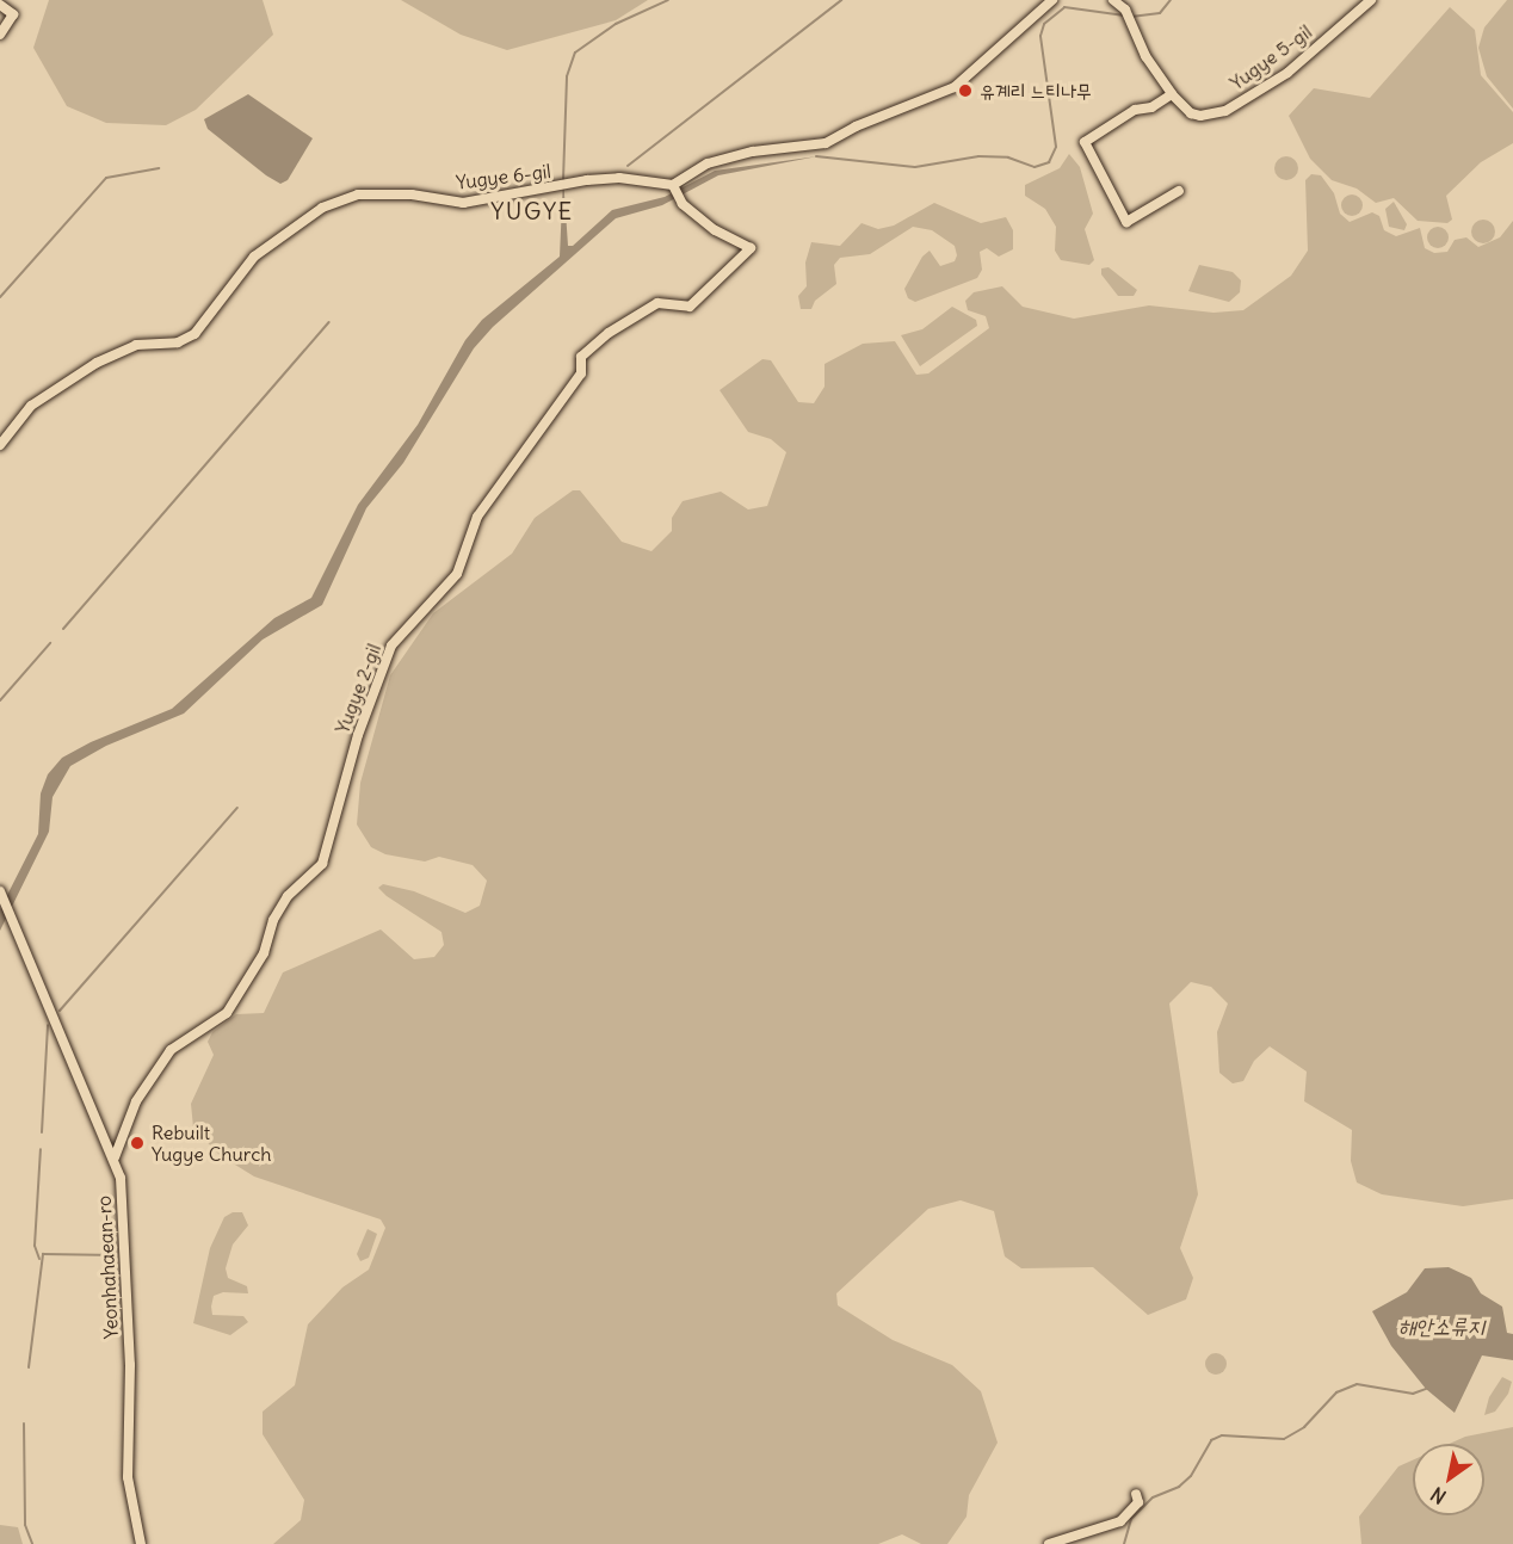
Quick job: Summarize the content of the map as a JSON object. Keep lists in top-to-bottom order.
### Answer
{
  "streets": {
    "street": [
      "Yugye 5-gil",
      "Yugye 6-gil",
      "Yugye 2-gil",
      "Yeonhahaean-ro"
    ]
  },
  "crossings": [
    ["Yugye 6-gil", "Yugye 2-gil"],
    ["Yugye 2-gil", "Yeonhahaean-ro"]
  ],
  "districts": ["YUGYE"],
  "water": ["해안소류지"],
  "places": ["유계리 느티나무", "Rebuilt Yugye Church"],
  "north": "bottom left"
}
